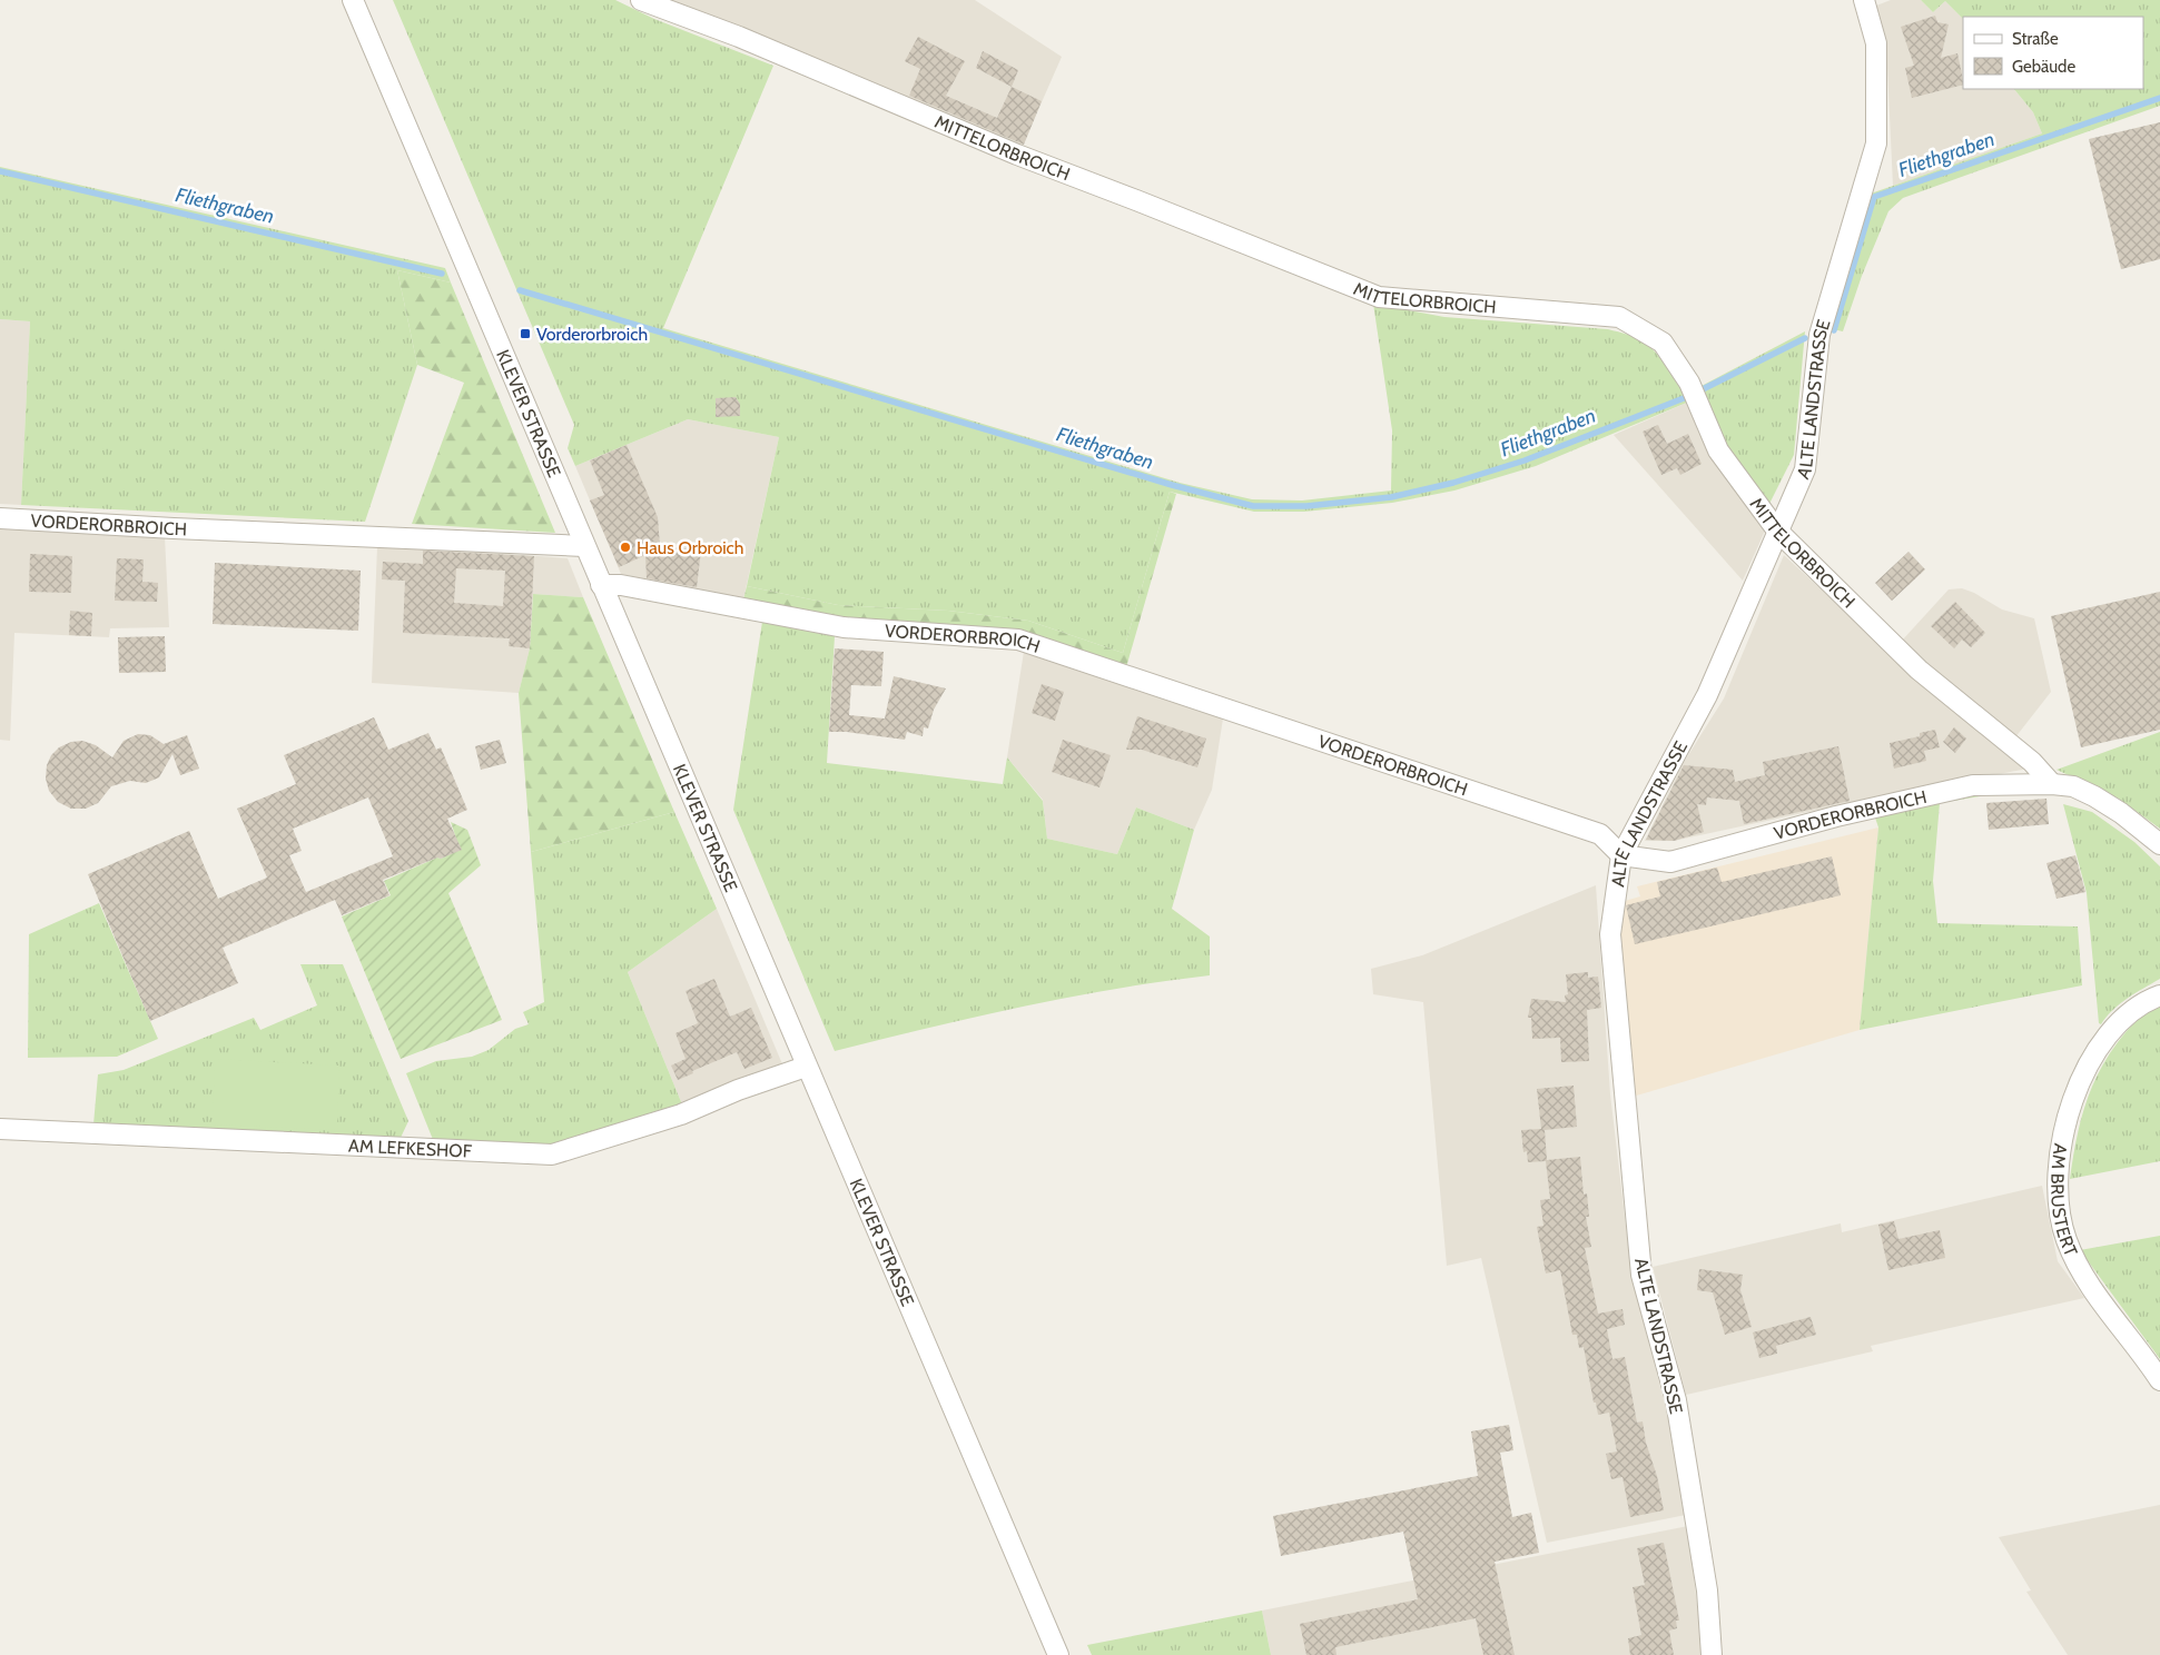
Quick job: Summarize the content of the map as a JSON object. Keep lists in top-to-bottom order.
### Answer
{
  "streets": {
    "street": [
      "MITTELORBROICH",
      "ALTE LANDSTRASSE",
      "KLEVER STRASSE",
      "VORDERORBROICH",
      "AM LEFKESHOF",
      "AM BRUSTERT"
    ]
  },
  "crossings": [
    ["MITTELORBROICH", "ALTE LANDSTRASSE"],
    ["MITTELORBROICH", "VORDERORBROICH"],
    ["ALTE LANDSTRASSE", "VORDERORBROICH"],
    ["KLEVER STRASSE", "VORDERORBROICH"],
    ["KLEVER STRASSE", "AM LEFKESHOF"]
  ],
  "water": ["Fliethgraben"],
  "places": {
    "transit": ["Vorderorbroich"],
    "other": ["Haus Orbroich"]
  },
  "legend": ["Straße", "Gebäude"]
}
